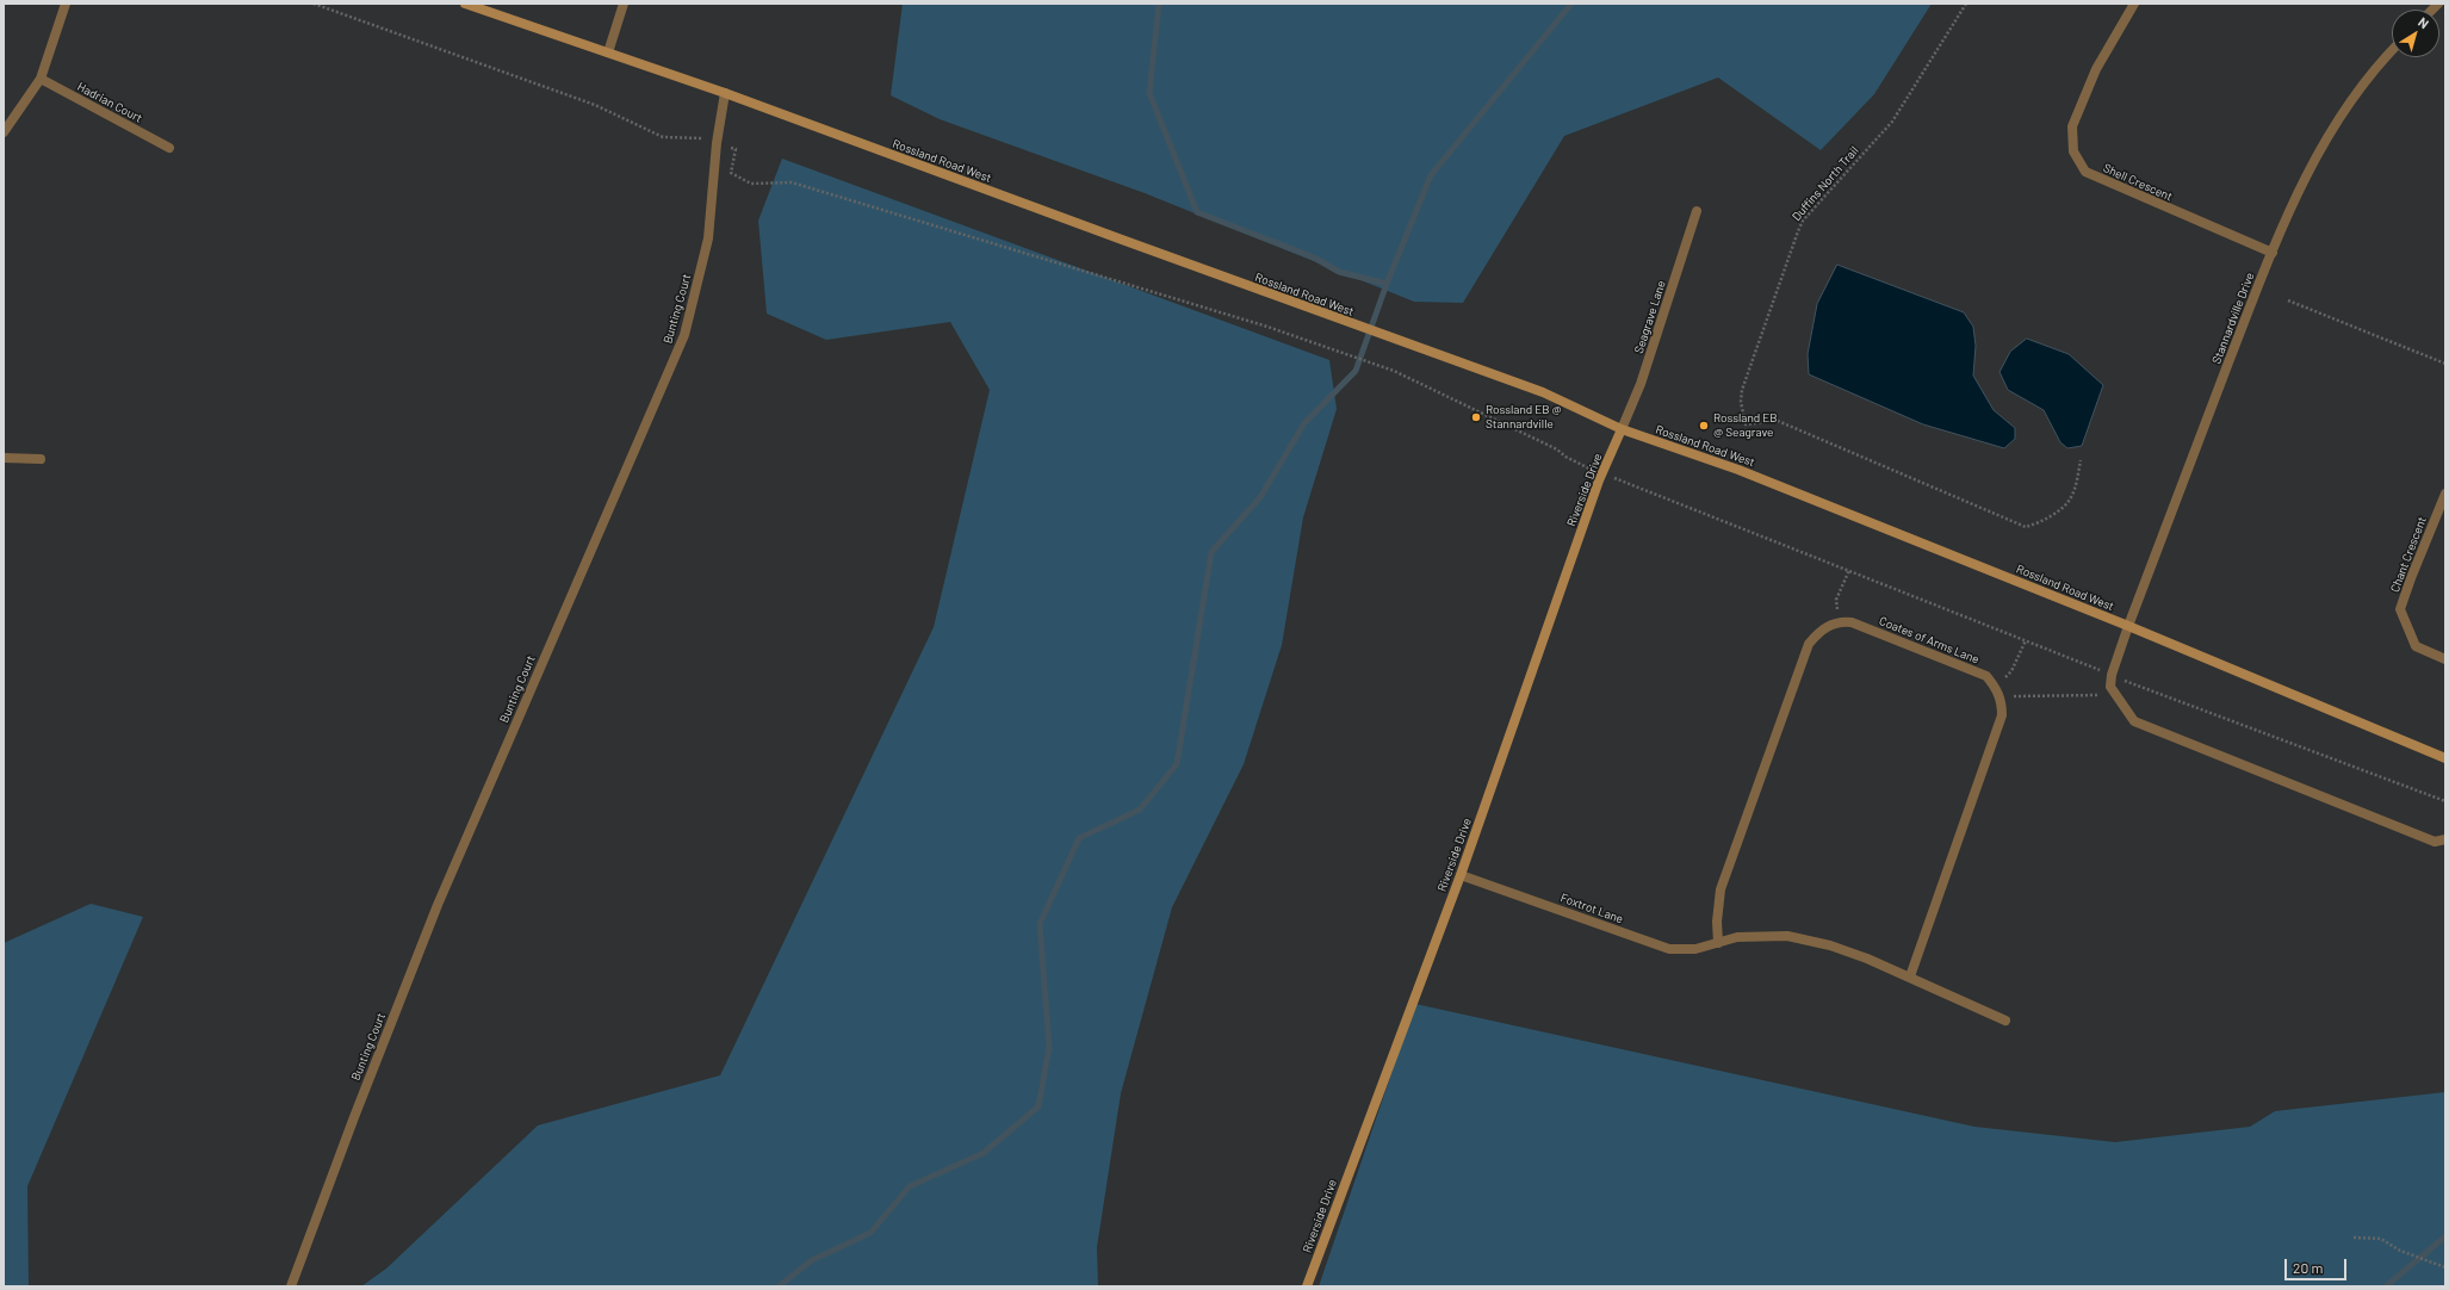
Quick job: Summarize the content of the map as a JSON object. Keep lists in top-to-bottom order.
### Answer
{
  "streets": {
    "main road": ["Rossland Road West", "Riverside Drive"],
    "street": [
      "Hadrian Court",
      "Shell Crescent",
      "Bunting Court",
      "Seagrave Lane",
      "Stannardville Drive",
      "Chant Crescent",
      "Coates of Arms Lane",
      "Foxtrot Lane"
    ],
    "path": ["Duffins North Trail"]
  },
  "crossings": [
    ["Rossland Road West", "Bunting Court"],
    ["Rossland Road West", "Seagrave Lane"],
    ["Rossland Road West", "Stannardville Drive"],
    ["Rossland Road West", "Riverside Drive"],
    ["Shell Crescent", "Stannardville Drive"],
    ["Seagrave Lane", "Riverside Drive"],
    ["Riverside Drive", "Foxtrot Lane"]
  ],
  "places": ["Rossland EB @ Stannardville", "Rossland EB @ Seagrave"],
  "scale_bar": "20 m",
  "north": "top right"
}
